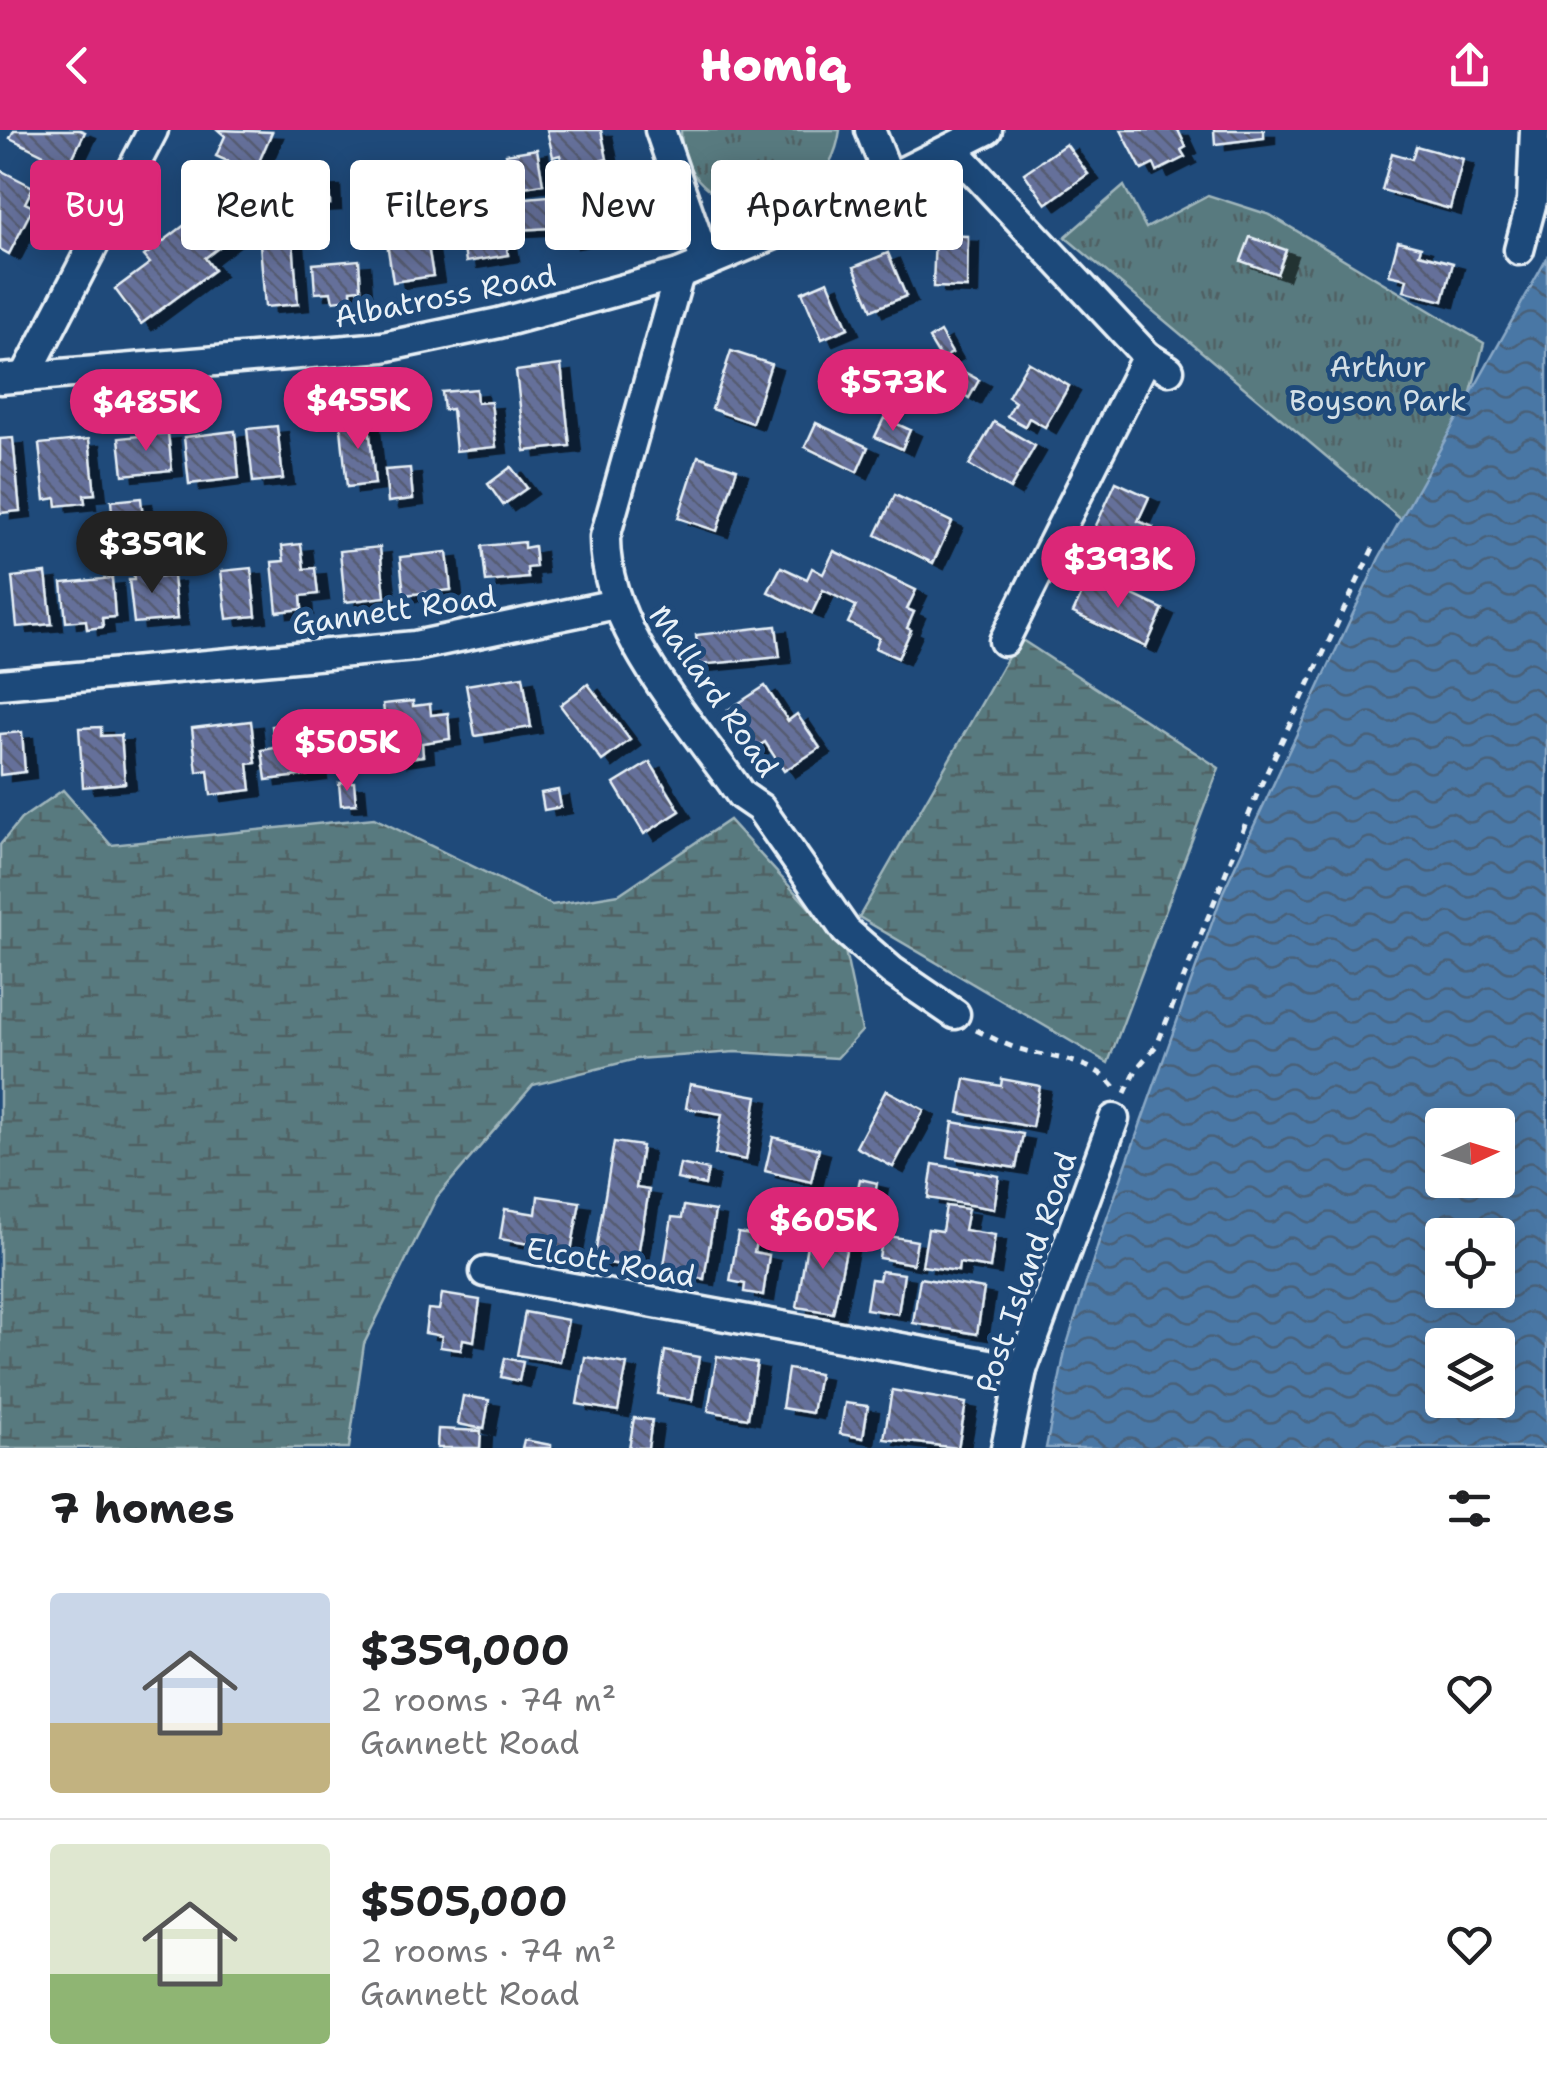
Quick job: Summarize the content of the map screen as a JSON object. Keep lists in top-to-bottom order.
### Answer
{
  "streets": {
    "street": [
      "Albatross Road",
      "Gannett Road",
      "Mallard Road",
      "Elcott Road",
      "Post Island Road"
    ]
  },
  "crossings": [
    ["Albatross Road", "Mallard Road"],
    ["Gannett Road", "Mallard Road"],
    ["Elcott Road", "Post Island Road"]
  ],
  "parks": ["Arthur Boyson Park"],
  "north": "right",
  "page": {
    "header": "Homiq",
    "chip": [
      "Buy",
      "Rent",
      "Filters",
      "New",
      "Apartment"
    ],
    "price": [
      "$573K",
      "$455K",
      "$485K",
      "$359K",
      "$393K",
      "$505K",
      "$605K"
    ],
    "heading": "7 homes",
    "list": [
      {
        "name": "$359,000",
        "note": "2 rooms · 74 m² · Gannett Road"
      },
      {
        "name": "$505,000",
        "note": "2 rooms · 74 m² · Gannett Road"
      }
    ]
  }
}
